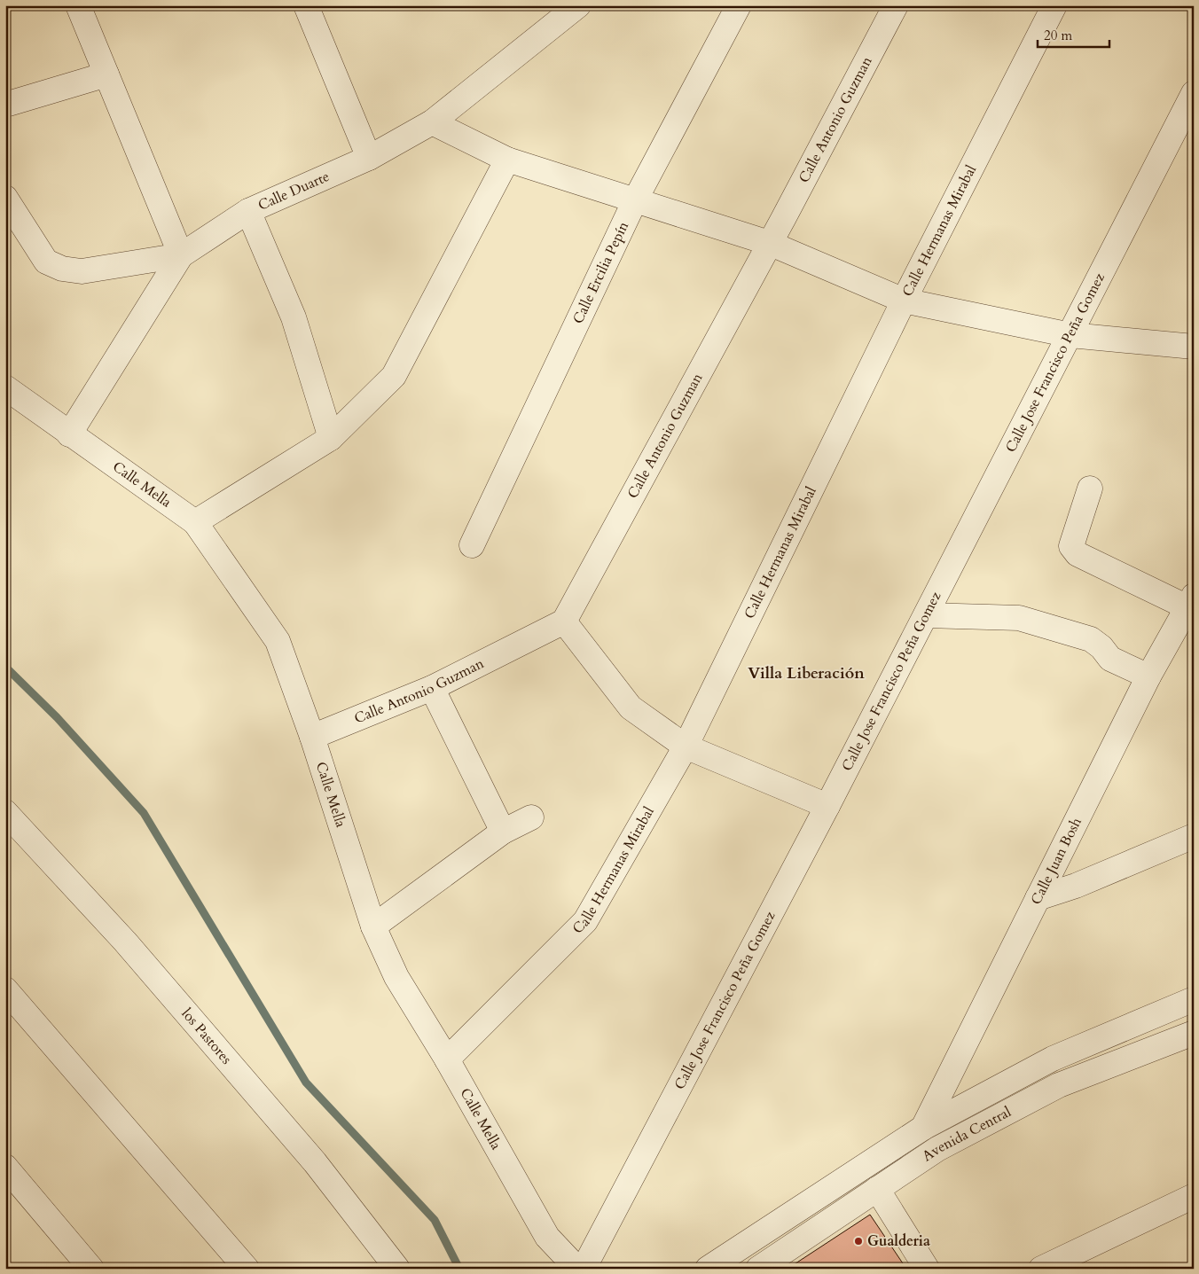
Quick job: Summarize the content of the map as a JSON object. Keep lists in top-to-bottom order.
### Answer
{
  "streets": {
    "street": [
      "Calle Antonio Guzman",
      "Calle Duarte",
      "Calle Hermanas Mirabal",
      "Calle Ercilia Pepín",
      "Calle Jose Francisco Peña Gomez",
      "Calle Mella",
      "Calle Juan Bosh",
      "los Pastores",
      "Avenida Central"
    ]
  },
  "crossings": [
    ["Calle Antonio Guzman", "Calle Mella"],
    ["Calle Duarte", "Calle Mella"],
    ["Calle Hermanas Mirabal", "Calle Mella"],
    ["Calle Juan Bosh", "Avenida Central"]
  ],
  "districts": ["Villa Liberación"],
  "places": ["Gualderia"],
  "scale_bar": "20 m"
}
